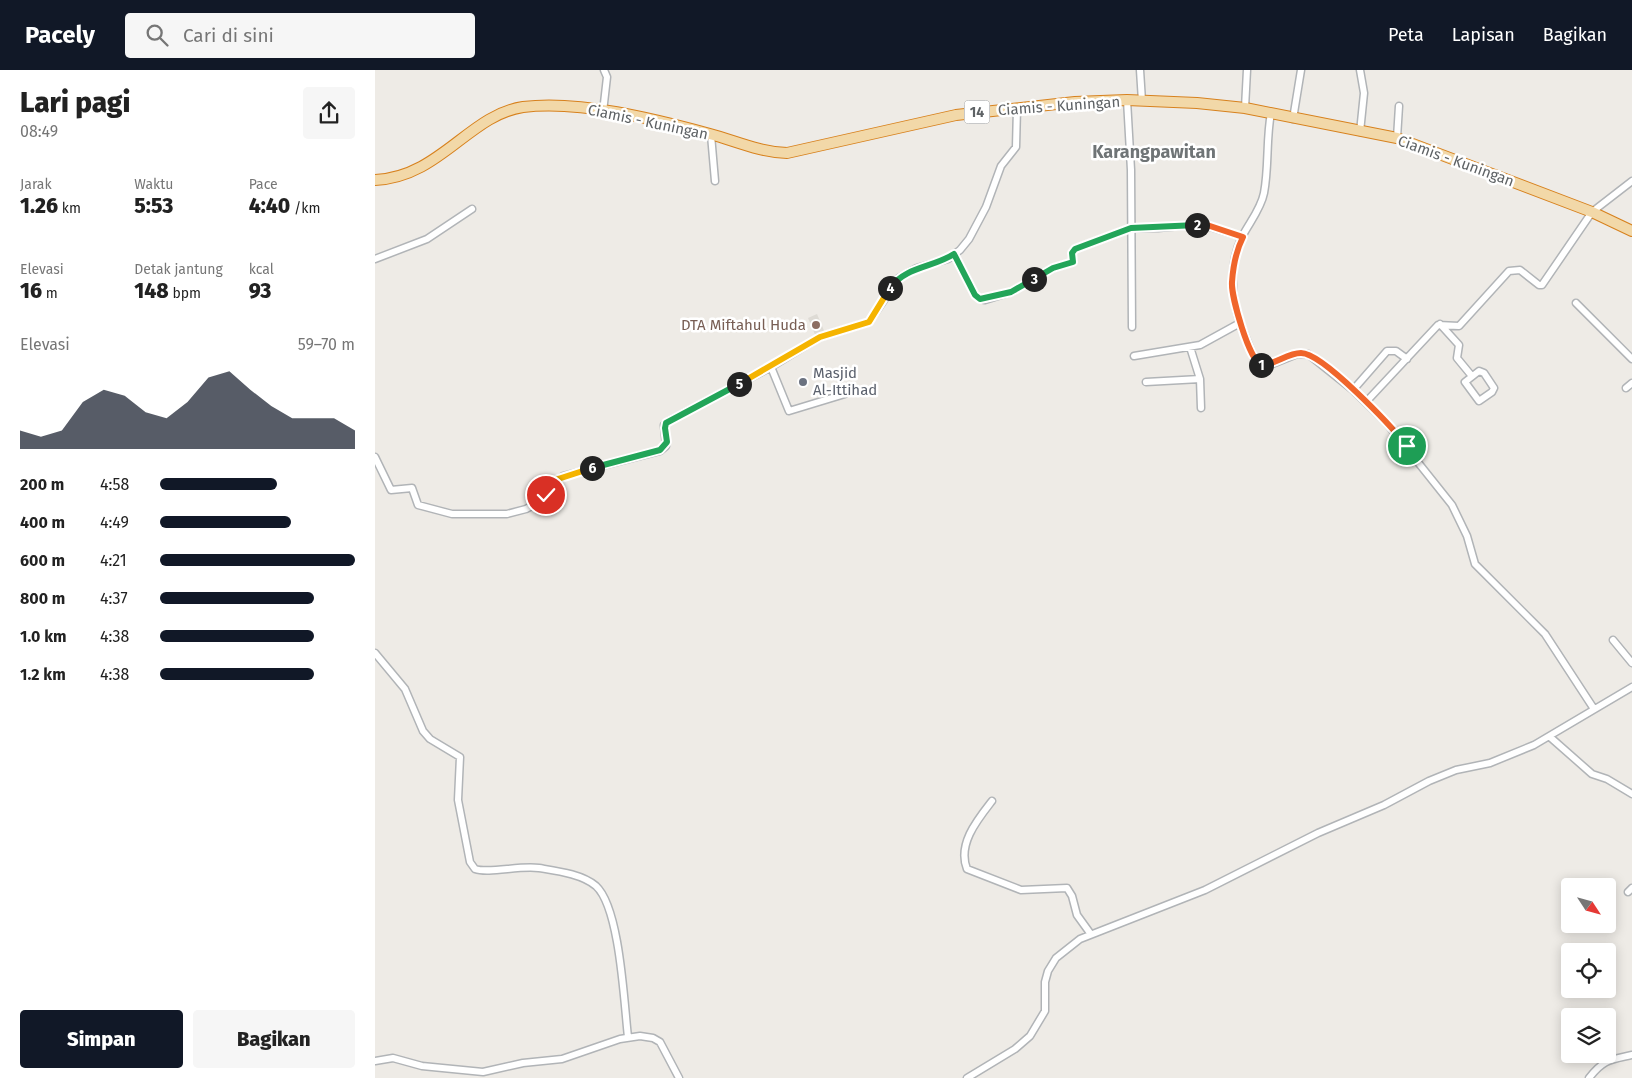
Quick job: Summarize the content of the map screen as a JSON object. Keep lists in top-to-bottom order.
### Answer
{
  "streets": {
    "highway": ["Ciamis - Kuningan", "14"]
  },
  "districts": ["Karangpawitan"],
  "places": ["DTA Miftahul Huda", "Masjid Al-Ittihad"],
  "north": "bottom right",
  "page": {
    "header": "Pacely",
    "search": "Cari di sini",
    "nav": ["Peta", "Lapisan", "Bagikan"],
    "heading": ["Lari pagi", "08:49"],
    "stats": [
      ["Jarak", "1.26 km"],
      ["Waktu", "5:53"],
      ["Pace", "4:40 /km"],
      ["Elevasi", "16 m"],
      ["Detak jantung", "148 bpm"],
      ["kcal", "93"]
    ],
    "pins": [
      "2",
      "3",
      "4",
      "1",
      "5",
      "6"
    ],
    "chart": ["Elevasi", "59–70 m"],
    "list": [
      {
        "name": "200 m",
        "note": "4:58"
      },
      {
        "name": "400 m",
        "note": "4:49"
      },
      {
        "name": "600 m",
        "note": "4:21"
      },
      {
        "name": "800 m",
        "note": "4:37"
      },
      {
        "name": "1.0 km",
        "note": "4:38"
      },
      {
        "name": "1.2 km",
        "note": "4:38"
      }
    ],
    "buttons": ["Simpan", "Bagikan"]
  }
}
